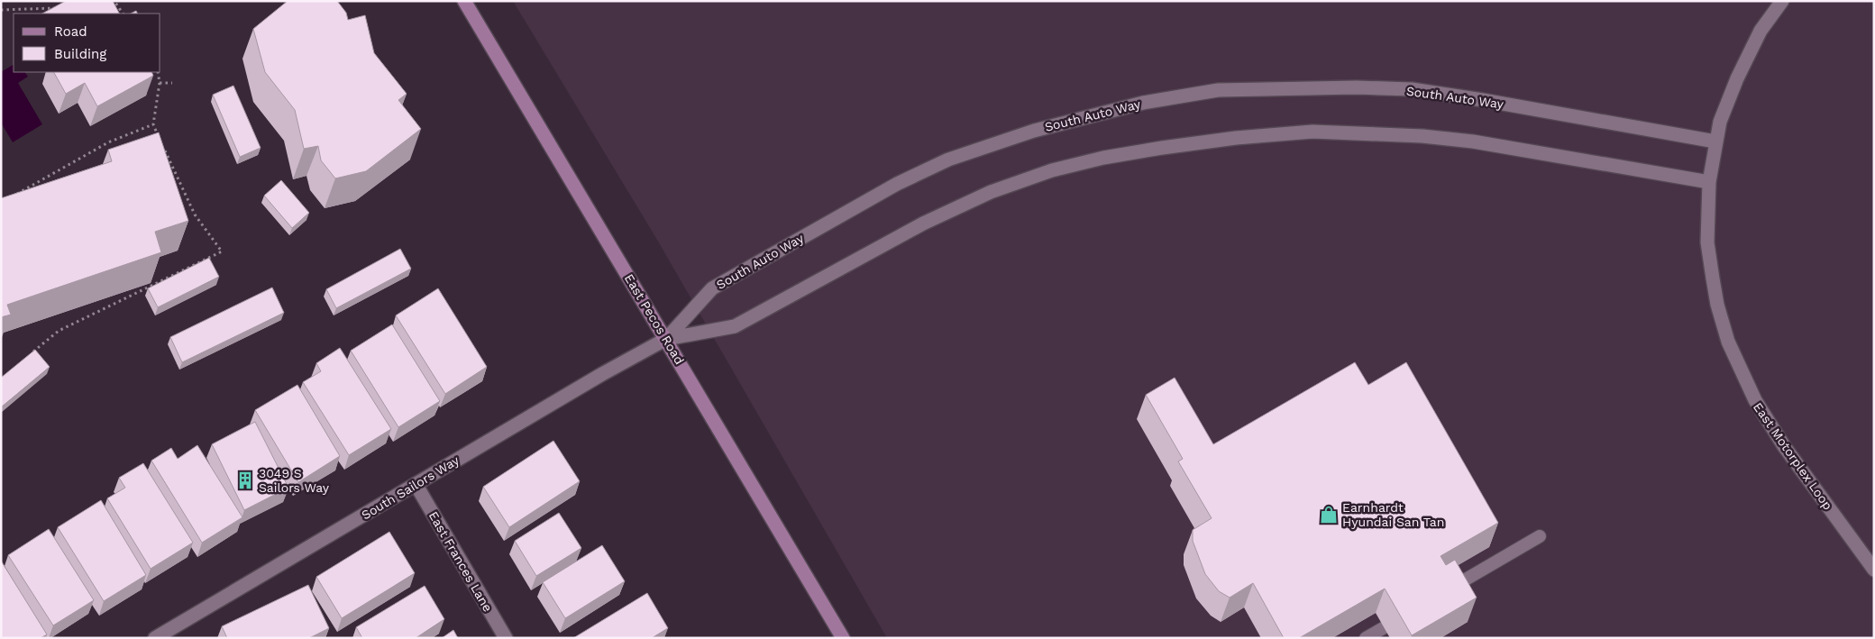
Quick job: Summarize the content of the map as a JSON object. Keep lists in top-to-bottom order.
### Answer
{
  "streets": {
    "main road": ["East Pecos Road"],
    "street": [
      "South Auto Way",
      "East Motorplex Loop",
      "South Sailors Way",
      "East Frances Lane"
    ]
  },
  "crossings": [
    ["South Auto Way", "East Pecos Road"],
    ["South Auto Way", "East Motorplex Loop"],
    ["South Auto Way", "South Sailors Way"],
    ["East Pecos Road", "South Sailors Way"],
    ["South Sailors Way", "East Frances Lane"]
  ],
  "places": {
    "building": ["3049 S Sailors Way"],
    "shop": ["Earnhardt Hyundai San Tan"]
  },
  "legend": ["Road", "Building"]
}
